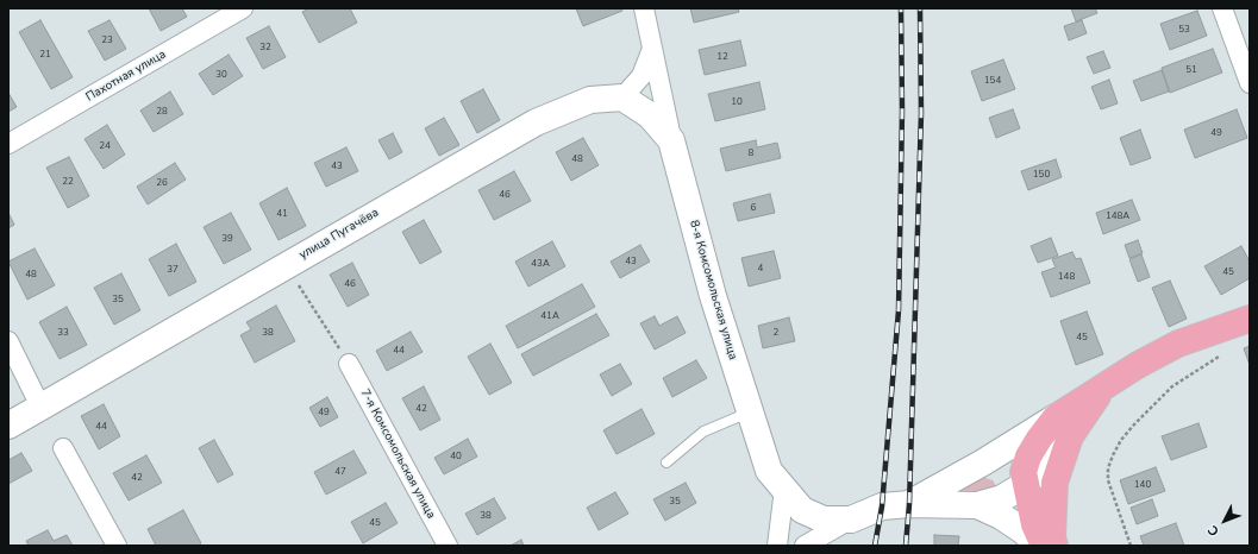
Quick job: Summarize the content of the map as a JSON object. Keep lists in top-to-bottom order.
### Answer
{
  "streets": {
    "main road": ["улица Пугачёва", "8-я Комсомольская улица"],
    "street": ["Пахотная улица", "7-я Комсомольская улица"]
  },
  "house_numbers": [
    "53",
    "23",
    "32",
    "21",
    "12",
    "51",
    "30",
    "154",
    "10",
    "28",
    "49",
    "24",
    "8",
    "48",
    "43",
    "150",
    "22",
    "26",
    "46",
    "6",
    "41",
    "148А",
    "39",
    "43",
    "43А",
    "4",
    "37",
    "45",
    "48",
    "148",
    "46",
    "35",
    "41А",
    "33",
    "38",
    "2",
    "45",
    "44",
    "42",
    "49",
    "44",
    "40",
    "47",
    "42",
    "140",
    "35",
    "38",
    "45"
  ],
  "north": "bottom left"
}
